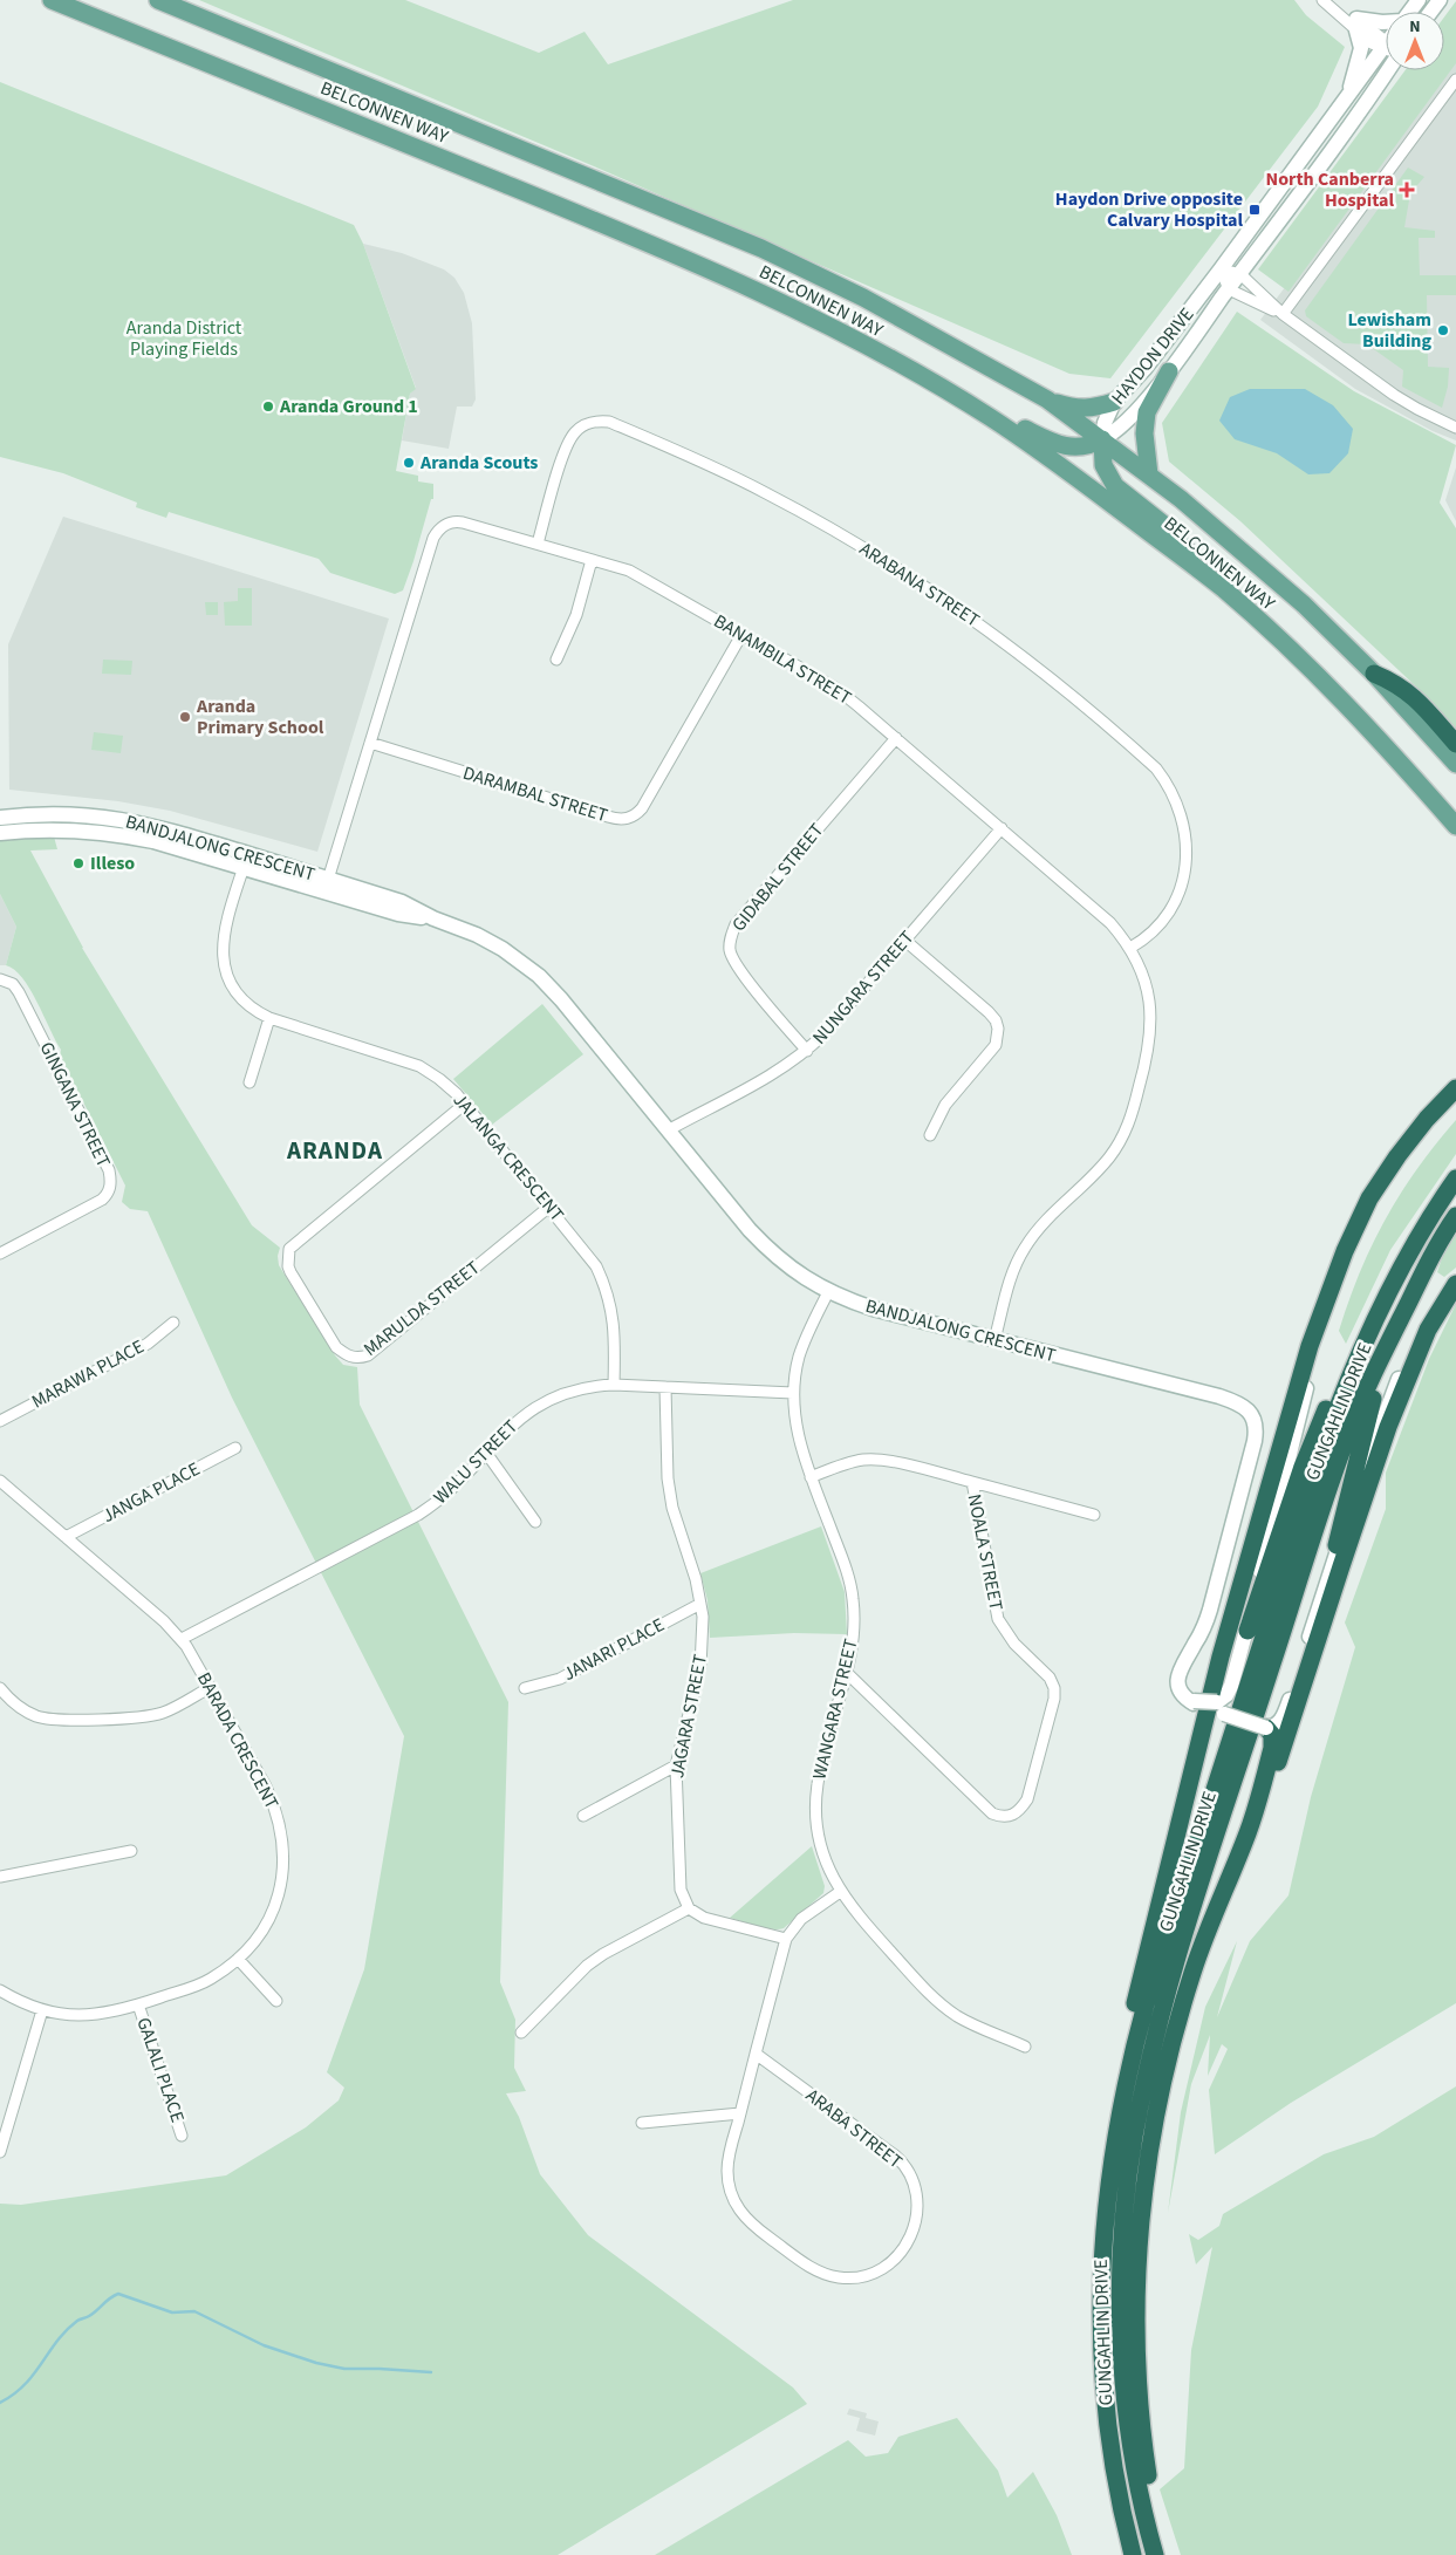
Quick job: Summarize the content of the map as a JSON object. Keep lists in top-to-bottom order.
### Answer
{
  "streets": {
    "highway": ["GUNGAHLIN DRIVE"],
    "main road": ["BELCONNEN WAY"],
    "street": [
      "HAYDON DRIVE",
      "ARABANA STREET",
      "BANAMBILA STREET",
      "DARAMBAL STREET",
      "BANDJALONG CRESCENT",
      "GIDABAL STREET",
      "NUNGARA STREET",
      "GINGANA STREET",
      "JALANGA CRESCENT",
      "MARULDA STREET",
      "MARAWA PLACE",
      "WALU STREET",
      "JANGA PLACE",
      "NOALA STREET",
      "JANARI PLACE",
      "WANGARA STREET",
      "JAGARA STREET",
      "BARADA CRESCENT",
      "GALALI PLACE",
      "ARABA STREET"
    ]
  },
  "crossings": [
    ["BELCONNEN WAY", "HAYDON DRIVE"],
    ["ARABANA STREET", "BANAMBILA STREET"],
    ["BANAMBILA STREET", "DARAMBAL STREET"],
    ["BANAMBILA STREET", "BANDJALONG CRESCENT"],
    ["BANAMBILA STREET", "GIDABAL STREET"],
    ["BANAMBILA STREET", "NUNGARA STREET"],
    ["BANDJALONG CRESCENT", "NUNGARA STREET"],
    ["BANDJALONG CRESCENT", "JALANGA CRESCENT"],
    ["BANDJALONG CRESCENT", "WANGARA STREET"],
    ["GIDABAL STREET", "NUNGARA STREET"],
    ["JALANGA CRESCENT", "MARULDA STREET"],
    ["JALANGA CRESCENT", "WALU STREET"],
    ["WALU STREET", "WANGARA STREET"],
    ["WALU STREET", "JAGARA STREET"],
    ["WALU STREET", "BARADA CRESCENT"],
    ["JANGA PLACE", "BARADA CRESCENT"],
    ["NOALA STREET", "WANGARA STREET"],
    ["JANARI PLACE", "JAGARA STREET"],
    ["WANGARA STREET", "ARABA STREET"],
    ["BARADA CRESCENT", "GALALI PLACE"]
  ],
  "districts": ["ARANDA"],
  "parks": ["Aranda District Playing Fields"],
  "places": {
    "health": ["North Canberra Hospital"],
    "transit": ["Haydon Drive opposite Calvary Hospital"],
    "other": [
      "Lewisham Building",
      "Aranda Ground 1",
      "Aranda Scouts",
      "Aranda Primary School",
      "Illeso"
    ]
  },
  "north": "top"
}
